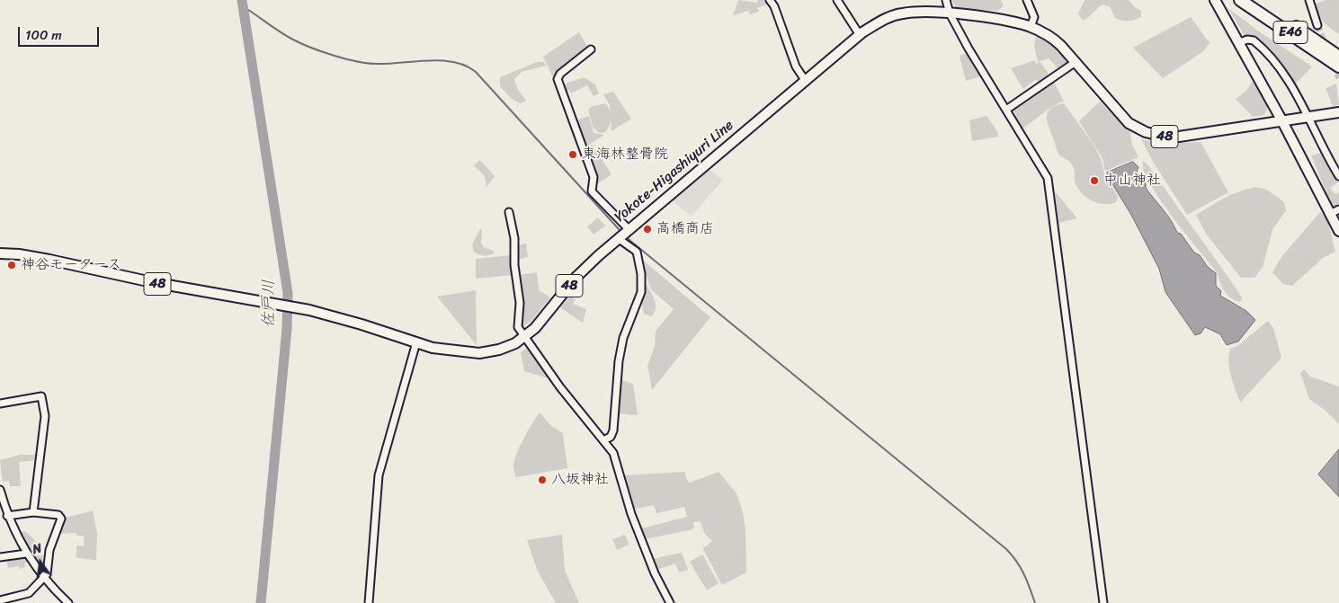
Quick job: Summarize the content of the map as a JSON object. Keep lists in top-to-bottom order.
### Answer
{
  "streets": {
    "highway": ["E46"],
    "main road": ["48", "Yokote-Higashiyuri Line"]
  },
  "water": ["佐戸川"],
  "places": [
    "東海林整骨院",
    "中山神社",
    "高橋商店",
    "神谷モータース",
    "八坂神社"
  ],
  "scale_bar": "100 m",
  "north": "top"
}
